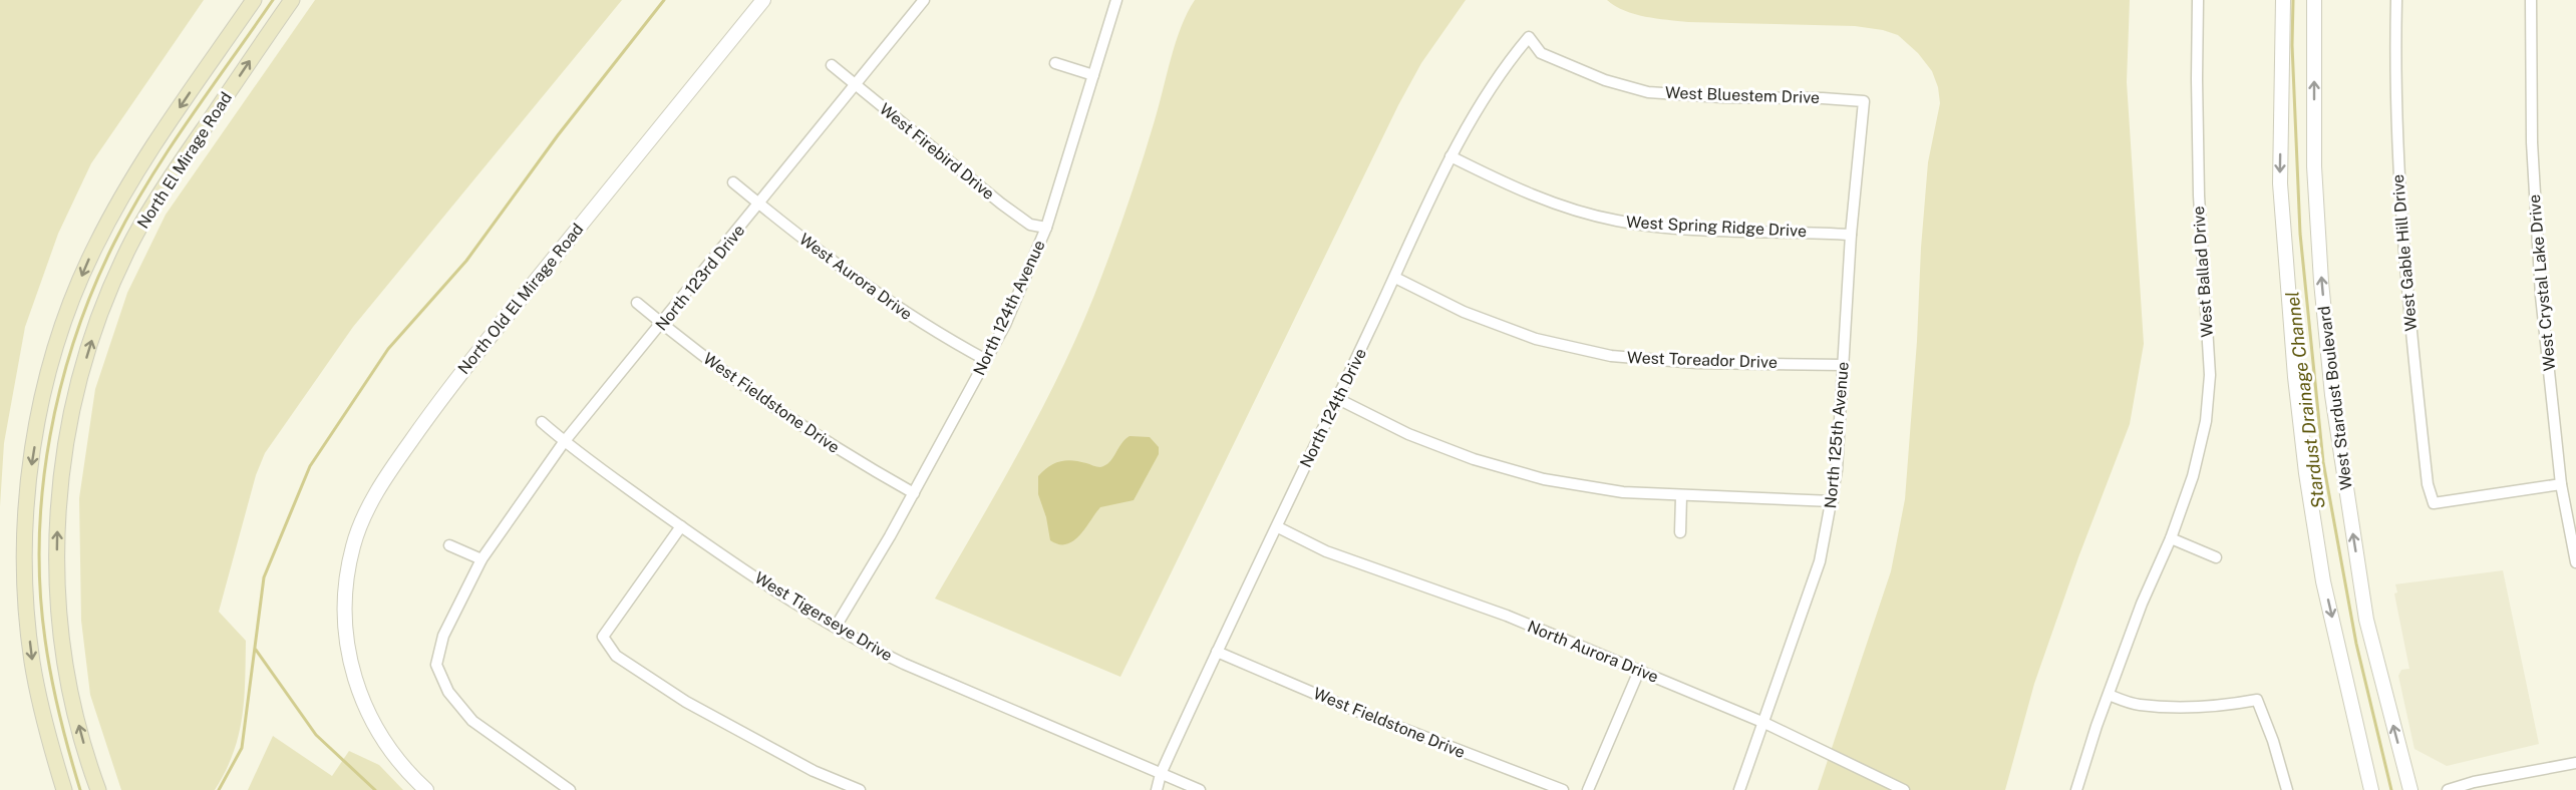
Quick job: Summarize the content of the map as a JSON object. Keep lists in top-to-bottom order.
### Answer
{
  "streets": {
    "main road": ["North El Mirage Road"],
    "street": [
      "West Bluestem Drive",
      "West Firebird Drive",
      "West Spring Ridge Drive",
      "West Gable Hill Drive",
      "West Ballad Drive",
      "West Aurora Drive",
      "North 123rd Drive",
      "West Crystal Lake Drive",
      "North Old El Mirage Road",
      "North 124th Avenue",
      "West Toreador Drive",
      "West Stardust Boulevard",
      "West Fieldstone Drive",
      "North 124th Drive",
      "North 125th Avenue",
      "West Tigerseye Drive",
      "North Aurora Drive"
    ]
  },
  "crossings": [
    ["West Bluestem Drive", "North 124th Drive"],
    ["West Bluestem Drive", "North 125th Avenue"],
    ["West Firebird Drive", "North 123rd Drive"],
    ["West Firebird Drive", "North 124th Avenue"],
    ["West Spring Ridge Drive", "North 124th Drive"],
    ["West Spring Ridge Drive", "North 125th Avenue"],
    ["West Gable Hill Drive", "West Crystal Lake Drive"],
    ["West Aurora Drive", "North 123rd Drive"],
    ["West Aurora Drive", "North 124th Avenue"],
    ["North 123rd Drive", "West Fieldstone Drive"],
    ["North 123rd Drive", "West Tigerseye Drive"],
    ["North 124th Avenue", "West Fieldstone Drive"],
    ["North 124th Avenue", "West Tigerseye Drive"],
    ["West Toreador Drive", "North 124th Drive"],
    ["West Toreador Drive", "North 125th Avenue"],
    ["West Fieldstone Drive", "North 124th Drive"],
    ["North 124th Drive", "West Tigerseye Drive"],
    ["North 124th Drive", "North Aurora Drive"],
    ["North 125th Avenue", "North Aurora Drive"]
  ],
  "water": ["Stardust Drainage Channel"]
}
